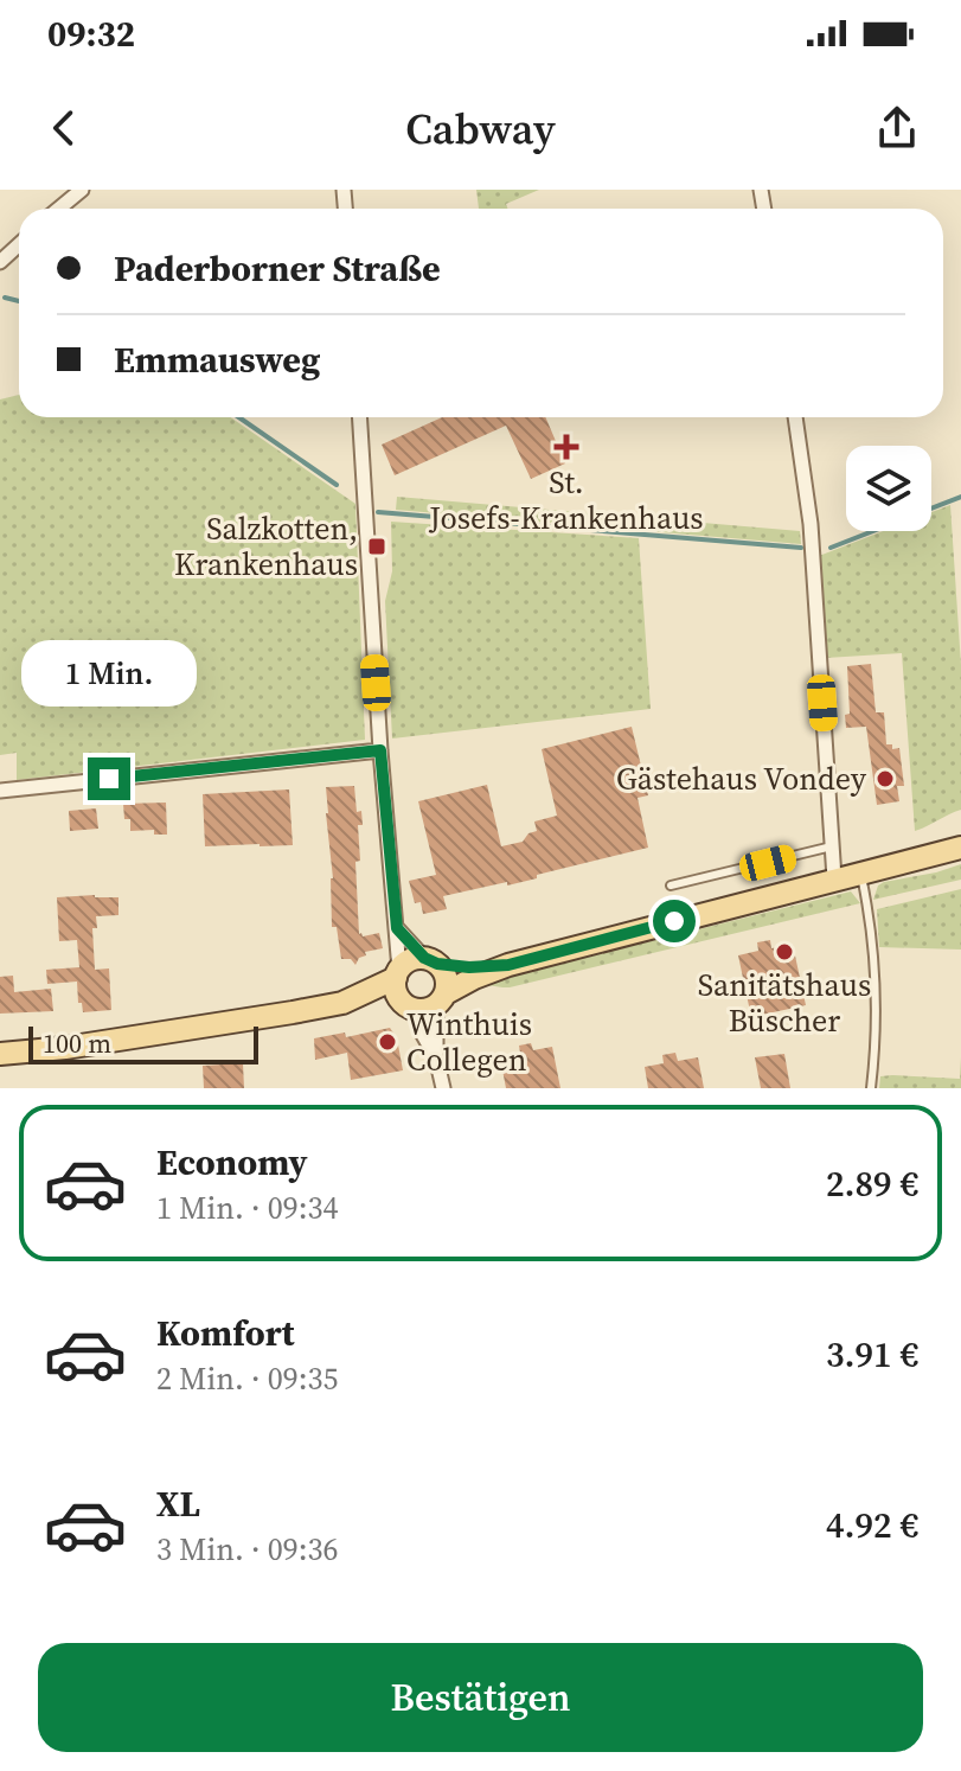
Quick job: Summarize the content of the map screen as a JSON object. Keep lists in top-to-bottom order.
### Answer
{
  "places": {
    "health": ["St. Josefs-Krankenhaus"],
    "transit": ["Salzkotten, Krankenhaus"],
    "other": ["Gästehaus Vondey", "Sanitätshaus Büscher", "Winthuis Collegen"]
  },
  "scale_bar": "100 m",
  "page": {
    "status": "09:32",
    "header": "Cabway",
    "banner": ["Paderborner Straße", "Emmausweg"],
    "bubble": "1 Min.",
    "scale": "100 m",
    "list": [
      {
        "name": "Economy",
        "note": "1 Min. · 09:34",
        "value": "2.89 €"
      },
      {
        "name": "Komfort",
        "note": "2 Min. · 09:35",
        "value": "3.91 €"
      },
      {
        "name": "XL",
        "note": "3 Min. · 09:36",
        "value": "4.92 €"
      }
    ],
    "buttons": "Bestätigen"
  }
}
